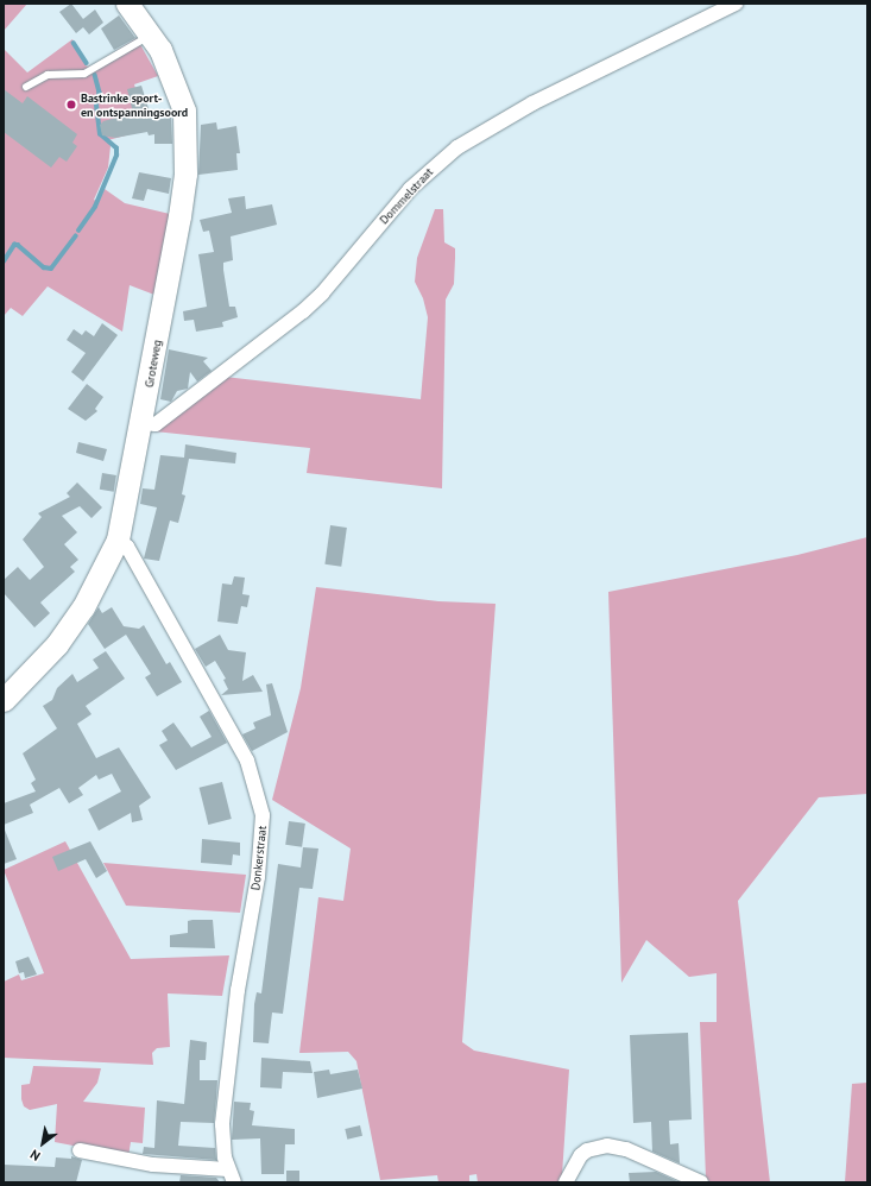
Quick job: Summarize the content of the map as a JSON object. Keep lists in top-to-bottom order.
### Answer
{
  "streets": {
    "main road": ["Groteweg"],
    "street": ["Dommelstraat", "Donkerstraat"]
  },
  "crossings": [
    ["Dommelstraat", "Groteweg"],
    ["Groteweg", "Donkerstraat"]
  ],
  "places": ["Bastrinke sport- en ontspanningsoord"],
  "north": "bottom left"
}
